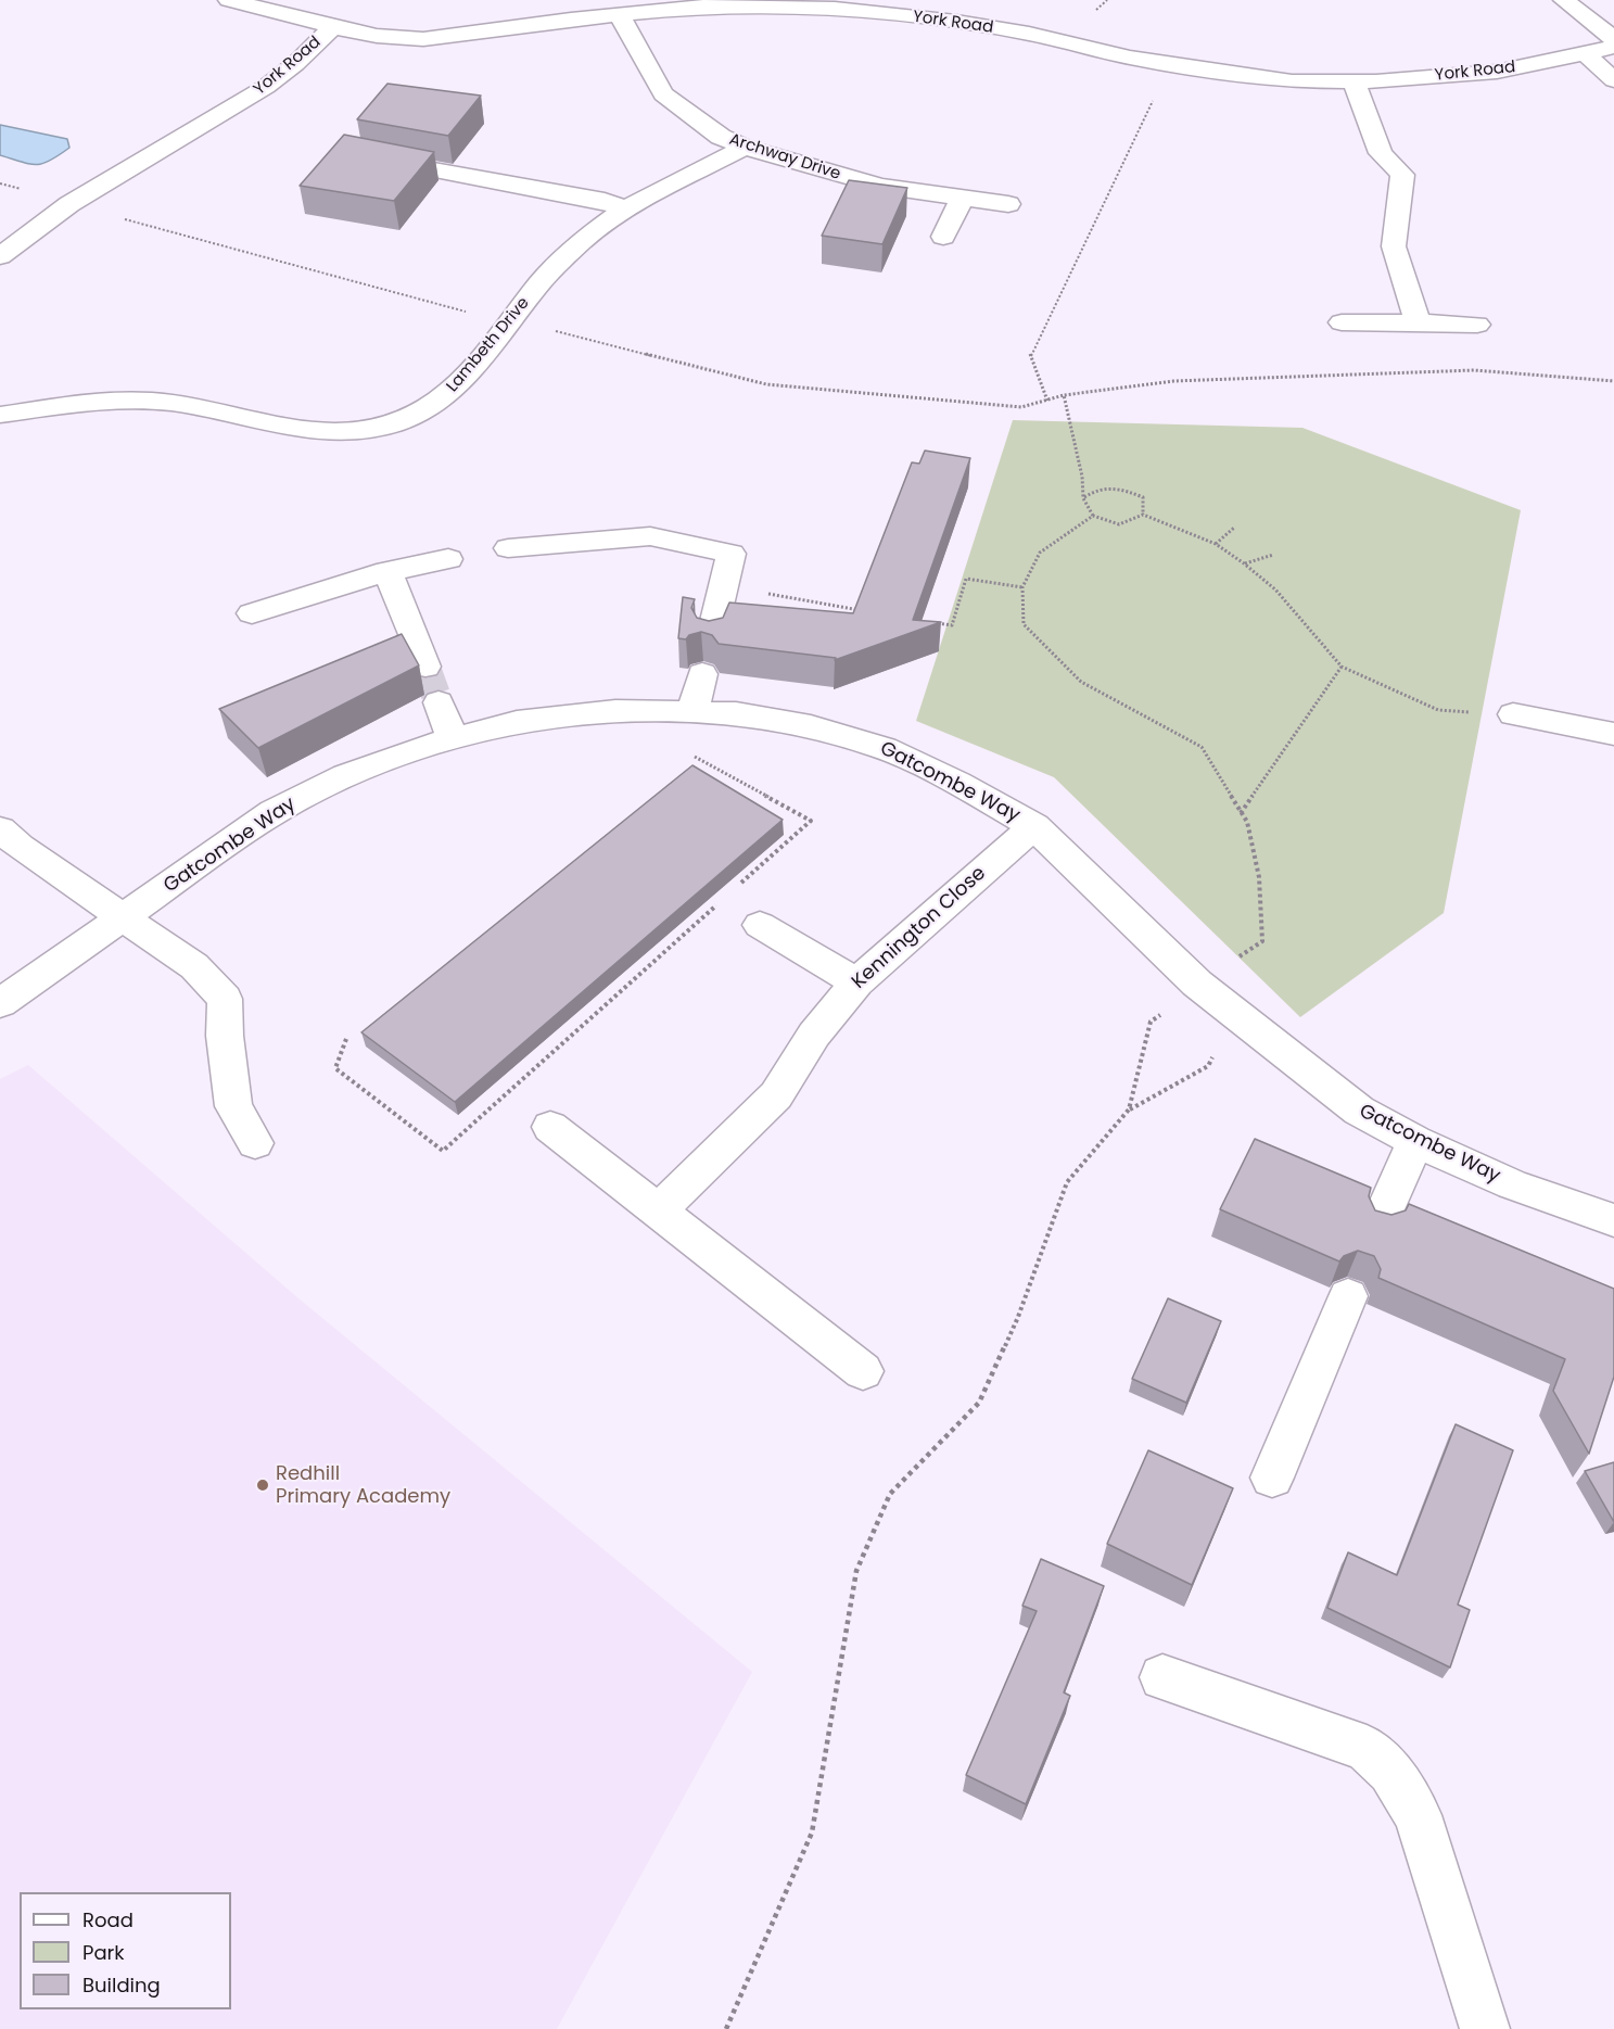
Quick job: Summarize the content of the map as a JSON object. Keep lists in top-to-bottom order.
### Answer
{
  "streets": {
    "street": [
      "York Road",
      "Archway Drive",
      "Lambeth Drive",
      "Gatcombe Way",
      "Kennington Close"
    ]
  },
  "crossings": [
    ["York Road", "Archway Drive"],
    ["Archway Drive", "Lambeth Drive"],
    ["Gatcombe Way", "Kennington Close"]
  ],
  "places": ["Redhill Primary Academy"],
  "legend": ["Road", "Park", "Building"]
}
